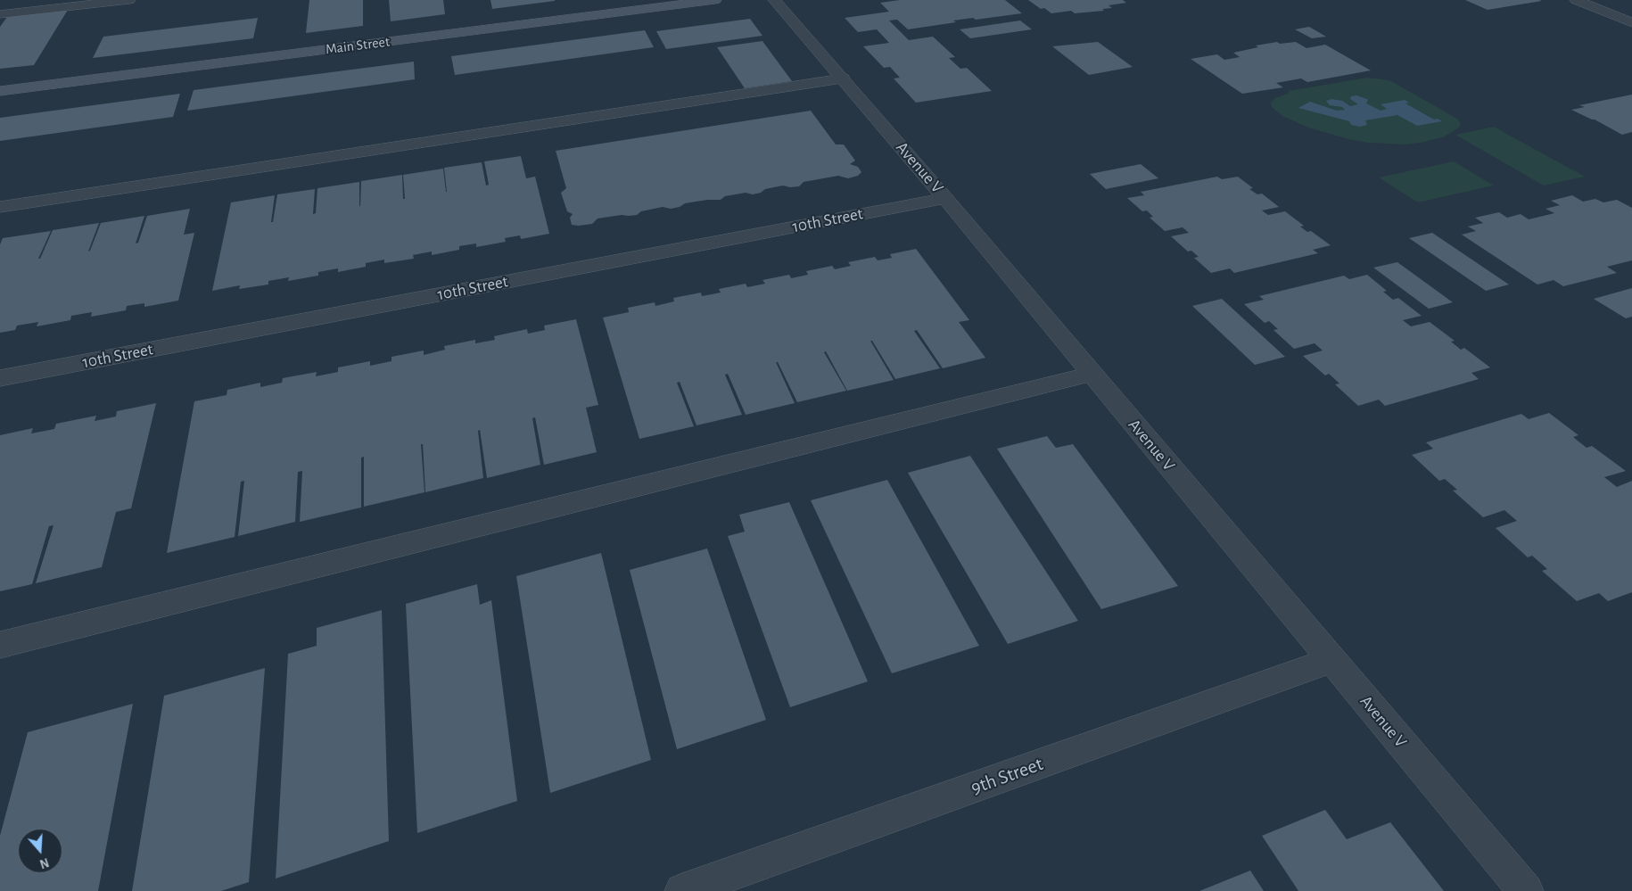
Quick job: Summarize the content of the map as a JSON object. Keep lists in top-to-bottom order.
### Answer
{
  "streets": {
    "street": [
      "Main Street",
      "Avenue V",
      "10th Street",
      "9th Street"
    ]
  },
  "crossings": [
    ["Avenue V", "10th Street"],
    ["Avenue V", "9th Street"]
  ],
  "north": "bottom"
}
